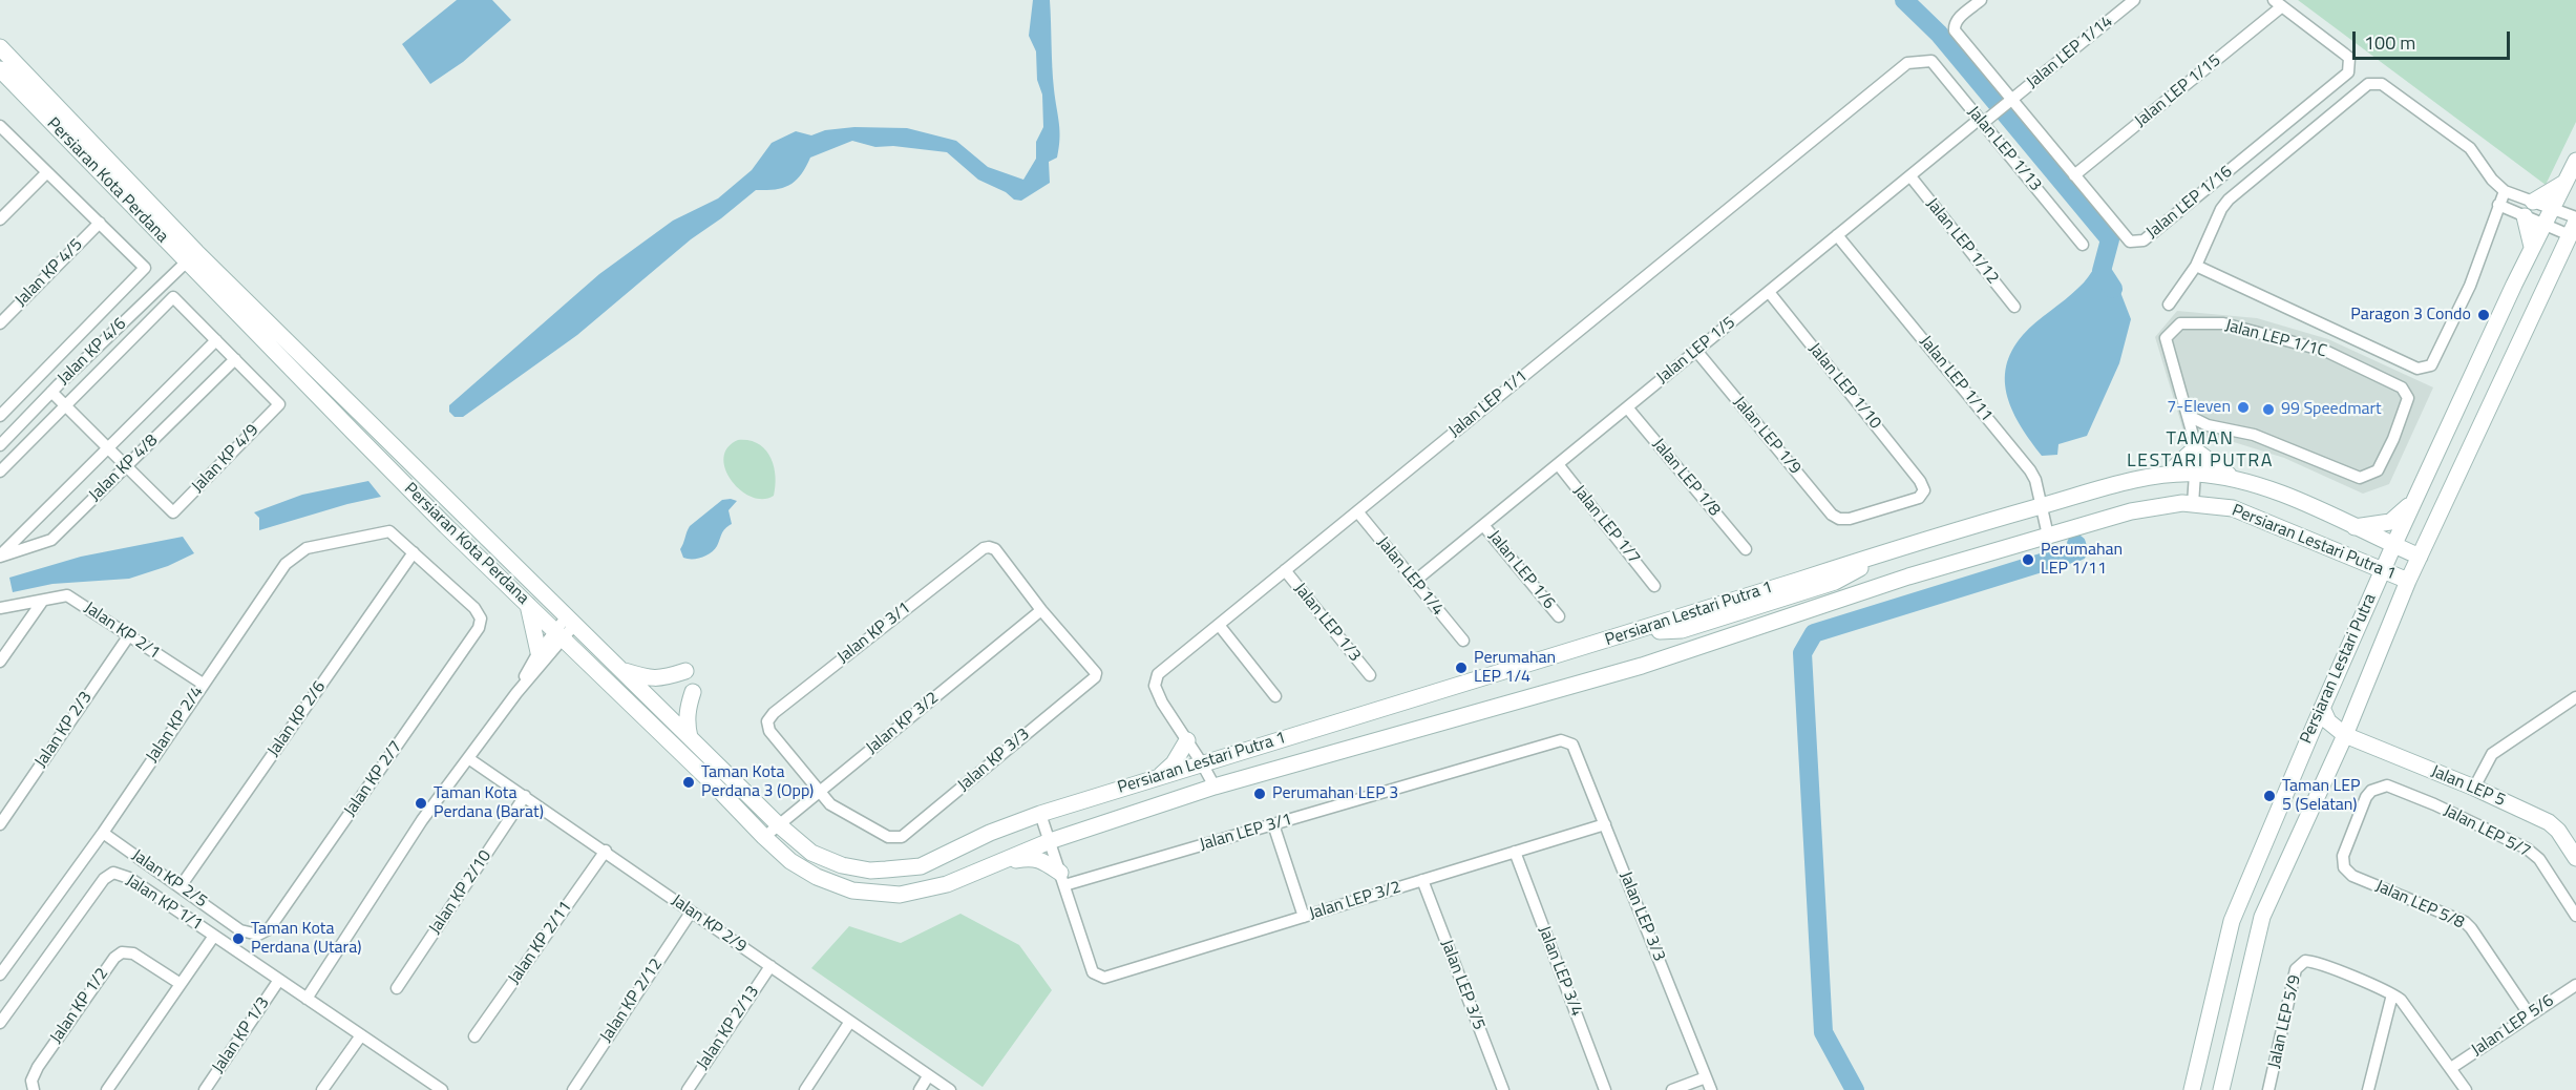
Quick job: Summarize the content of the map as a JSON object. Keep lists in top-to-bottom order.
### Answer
{
  "streets": {
    "street": [
      "Jalan LEP 1/14",
      "Jalan LEP 1/15",
      "Jalan LEP 1/13",
      "Persiaran Kota Perdana",
      "Jalan LEP 1/16",
      "Jalan LEP 1/12",
      "Jalan KP 4/5",
      "Jalan LEP 1/1C",
      "Jalan LEP 1/5",
      "Jalan KP 4/6",
      "Jalan LEP 1/11",
      "Jalan LEP 1/10",
      "Jalan LEP 1/1",
      "Jalan LEP 1/9",
      "Jalan KP 4/9",
      "Jalan KP 4/8",
      "Jalan LEP 1/8",
      "Jalan LEP 1/7",
      "Persiaran Lestari Putra 1",
      "Jalan LEP 1/6",
      "Jalan LEP 1/4",
      "Jalan LEP 1/3",
      "Jalan KP 2/1",
      "Jalan KP 3/1",
      "Persiaran Lestari Putra",
      "Jalan KP 2/6",
      "Jalan KP 3/2",
      "Jalan KP 2/4",
      "Jalan KP 2/3",
      "Jalan KP 3/3",
      "Jalan KP 2/7",
      "Jalan LEP 5",
      "Jalan LEP 5/7",
      "Jalan LEP 3/1",
      "Jalan KP 2/5",
      "Jalan KP 2/10",
      "Jalan LEP 3/2",
      "Jalan KP 1/1",
      "Jalan LEP 5/8",
      "Jalan LEP 3/3",
      "Jalan KP 2/9",
      "Jalan KP 2/11",
      "Jalan LEP 3/4",
      "Jalan LEP 3/5",
      "Jalan KP 2/12",
      "Jalan KP 1/2",
      "Jalan LEP 5/9",
      "Jalan LEP 5/6",
      "Jalan KP 2/13",
      "Jalan KP 1/3"
    ]
  },
  "crossings": [
    ["Jalan LEP 1/14", "Jalan LEP 1/13"],
    ["Jalan LEP 1/14", "Jalan LEP 1/16"],
    ["Jalan LEP 1/14", "Jalan LEP 1/5"],
    ["Jalan LEP 1/15", "Jalan LEP 1/16"],
    ["Jalan LEP 1/13", "Jalan LEP 1/5"],
    ["Jalan LEP 1/13", "Jalan LEP 1/1"],
    ["Persiaran Kota Perdana", "Jalan KP 4/6"],
    ["Persiaran Kota Perdana", "Persiaran Lestari Putra 1"],
    ["Persiaran Kota Perdana", "Jalan KP 3/2"],
    ["Jalan LEP 1/12", "Jalan LEP 1/5"],
    ["Jalan KP 4/5", "Jalan KP 4/6"],
    ["Jalan LEP 1/5", "Jalan LEP 1/11"],
    ["Jalan LEP 1/5", "Jalan LEP 1/10"],
    ["Jalan LEP 1/5", "Jalan LEP 1/9"],
    ["Jalan LEP 1/5", "Jalan LEP 1/8"],
    ["Jalan LEP 1/5", "Jalan LEP 1/7"],
    ["Jalan LEP 1/5", "Jalan LEP 1/6"],
    ["Jalan LEP 1/5", "Jalan LEP 1/4"],
    ["Jalan LEP 1/11", "Persiaran Lestari Putra 1"],
    ["Jalan LEP 1/10", "Jalan LEP 1/9"],
    ["Jalan LEP 1/1", "Persiaran Lestari Putra 1"],
    ["Jalan LEP 1/1", "Jalan LEP 1/4"],
    ["Jalan LEP 1/1", "Jalan LEP 1/3"],
    ["Jalan KP 4/9", "Jalan KP 4/8"],
    ["Persiaran Lestari Putra 1", "Persiaran Lestari Putra"],
    ["Jalan KP 2/1", "Jalan KP 2/4"],
    ["Jalan KP 2/1", "Jalan KP 2/3"],
    ["Jalan KP 3/1", "Jalan KP 3/2"],
    ["Jalan KP 3/1", "Jalan KP 3/3"],
    ["Persiaran Lestari Putra", "Jalan LEP 5"],
    ["Jalan KP 2/6", "Jalan KP 2/4"],
    ["Jalan KP 2/6", "Jalan KP 2/7"],
    ["Jalan KP 2/6", "Jalan KP 2/5"],
    ["Jalan KP 3/2", "Jalan KP 3/3"],
    ["Jalan KP 2/4", "Jalan KP 2/7"],
    ["Jalan KP 2/4", "Jalan KP 2/5"],
    ["Jalan KP 2/7", "Jalan KP 2/5"],
    ["Jalan LEP 5/7", "Jalan LEP 5/8"],
    ["Jalan LEP 3/1", "Jalan LEP 3/2"],
    ["Jalan LEP 3/1", "Jalan LEP 3/3"],
    ["Jalan KP 2/10", "Jalan KP 2/9"],
    ["Jalan LEP 3/2", "Jalan LEP 3/3"],
    ["Jalan LEP 3/2", "Jalan LEP 3/4"],
    ["Jalan LEP 3/2", "Jalan LEP 3/5"],
    ["Jalan KP 1/1", "Jalan KP 1/3"],
    ["Jalan LEP 5/8", "Jalan LEP 5/6"],
    ["Jalan KP 2/9", "Jalan KP 2/11"],
    ["Jalan KP 2/9", "Jalan KP 2/12"],
    ["Jalan KP 2/9", "Jalan KP 2/13"]
  ],
  "districts": ["TAMAN LESTARI PUTRA"],
  "places": [
    "Paragon 3 Condo",
    "7-Eleven",
    "99 Speedmart",
    "Perumahan LEP 1/11",
    "Perumahan LEP 1/4",
    "Taman Kota Perdana 3 (Opp)",
    "Perumahan LEP 3",
    "Taman LEP 5 (Selatan)",
    "Taman Kota Perdana (Barat)",
    "Taman Kota Perdana (Utara)"
  ],
  "scale_bar": "100 m"
}
